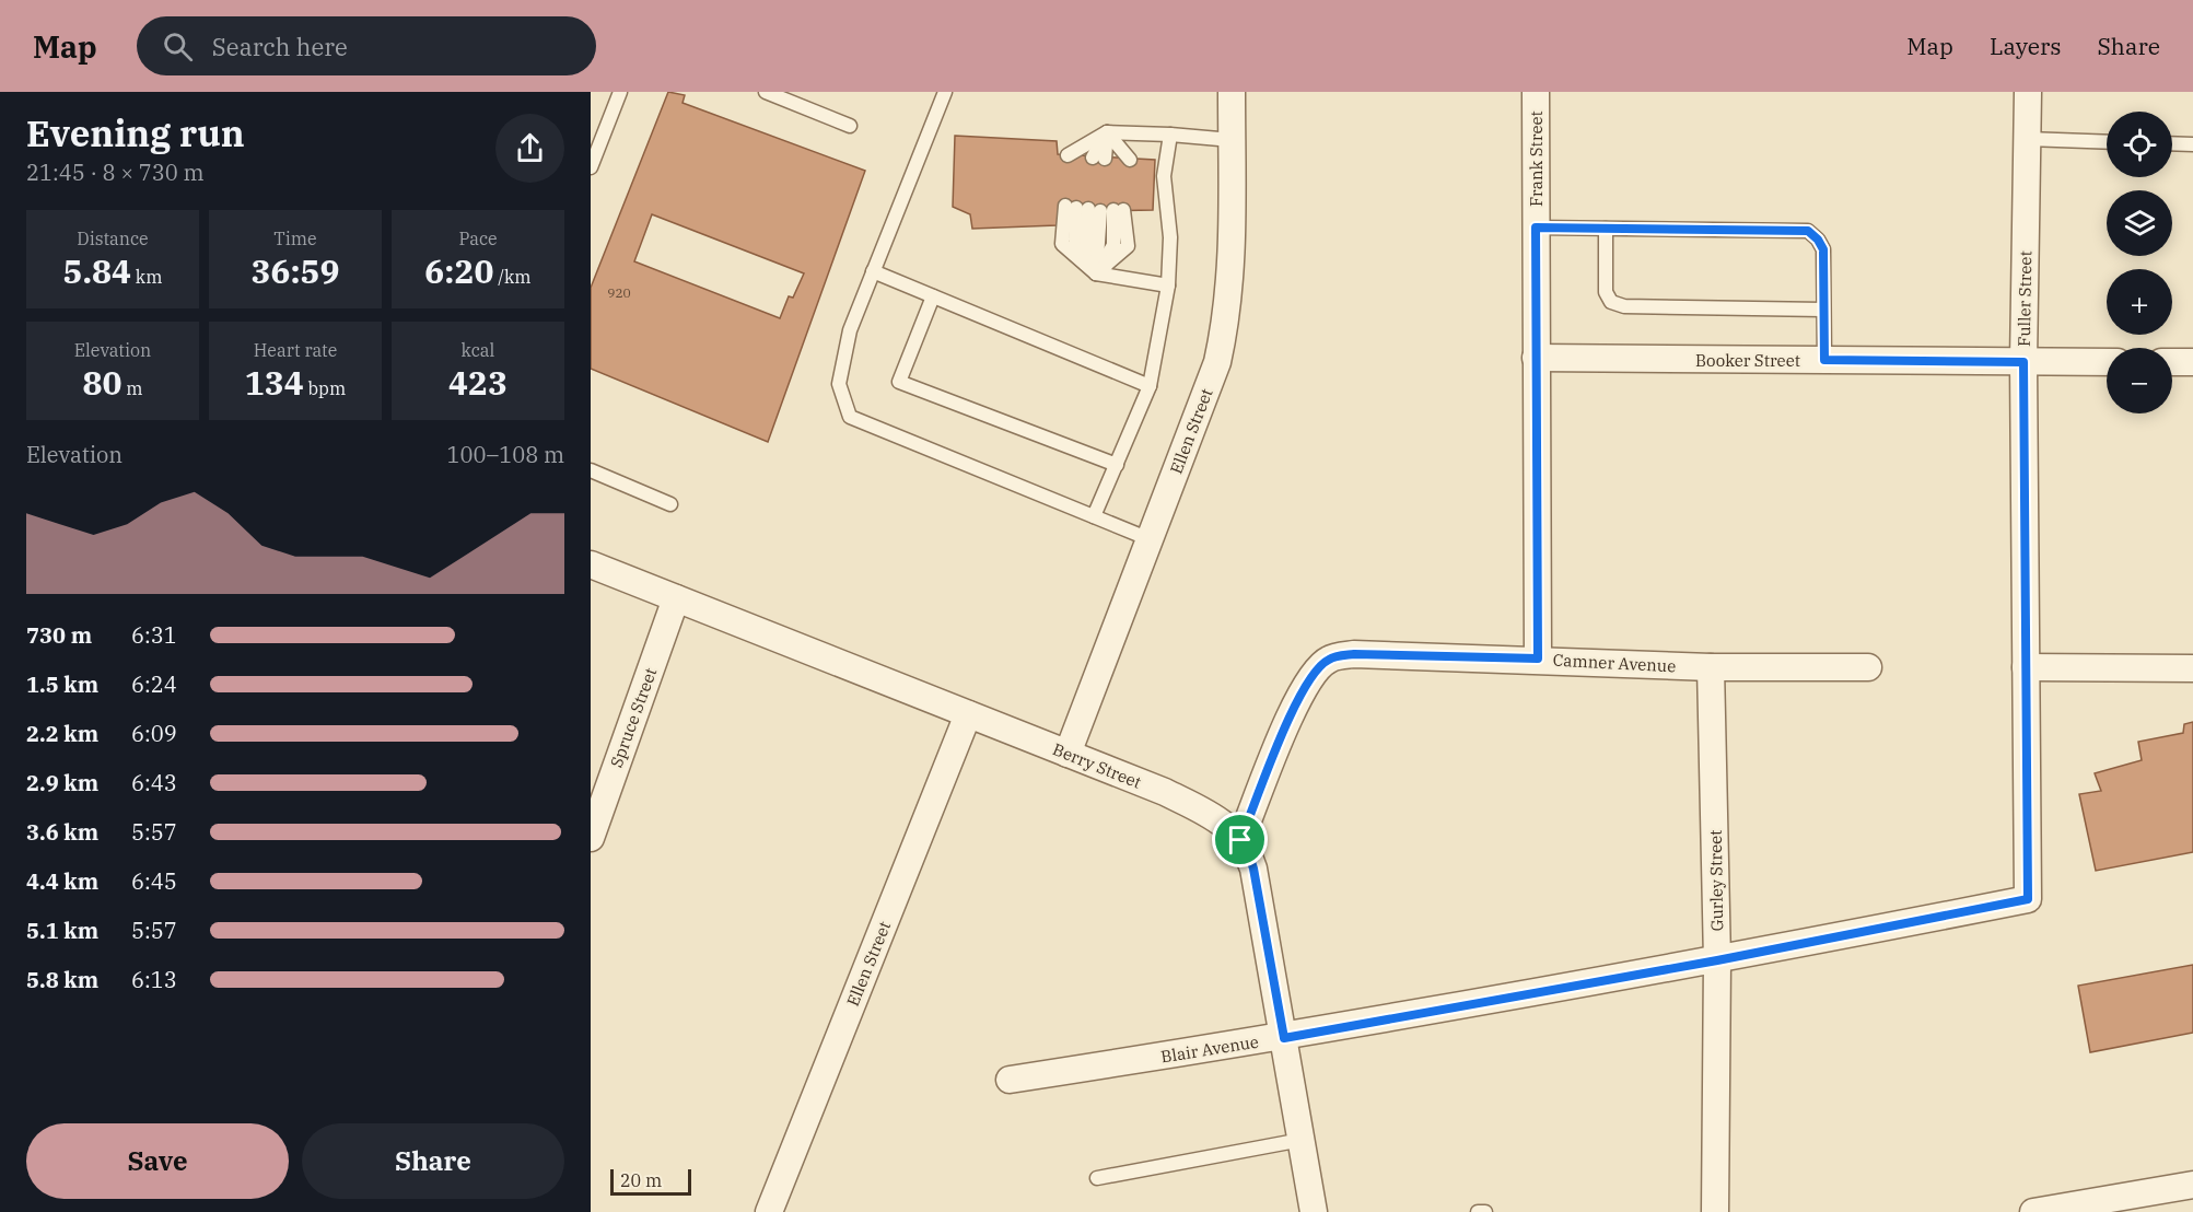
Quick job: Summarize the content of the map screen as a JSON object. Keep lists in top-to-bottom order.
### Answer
{
  "streets": {
    "street": [
      "Frank Street",
      "Fuller Street",
      "Booker Street",
      "Ellen Street",
      "Camner Avenue",
      "Spruce Street",
      "Berry Street",
      "Gurley Street",
      "Blair Avenue"
    ]
  },
  "crossings": [
    ["Frank Street", "Booker Street"],
    ["Frank Street", "Camner Avenue"],
    ["Fuller Street", "Booker Street"],
    ["Fuller Street", "Blair Avenue"],
    ["Ellen Street", "Berry Street"],
    ["Camner Avenue", "Berry Street"],
    ["Camner Avenue", "Gurley Street"],
    ["Spruce Street", "Berry Street"],
    ["Berry Street", "Blair Avenue"],
    ["Gurley Street", "Blair Avenue"]
  ],
  "house_numbers": ["920"],
  "scale_bar": "20 m",
  "page": {
    "header": "Map",
    "search": "Search here",
    "nav": ["Map", "Layers", "Share"],
    "heading": ["Evening run", "21:45 · 8 × 730 m"],
    "map_buttons": ["+", "−"],
    "stats": [
      ["Distance", "5.84 km"],
      ["Time", "36:59"],
      ["Pace", "6:20 /km"],
      ["Elevation", "80 m"],
      ["Heart rate", "134 bpm"],
      ["kcal", "423"]
    ],
    "chart": ["Elevation", "100–108 m"],
    "list": [
      {
        "name": "730 m",
        "note": "6:31"
      },
      {
        "name": "1.5 km",
        "note": "6:24"
      },
      {
        "name": "2.2 km",
        "note": "6:09"
      },
      {
        "name": "2.9 km",
        "note": "6:43"
      },
      {
        "name": "3.6 km",
        "note": "5:57"
      },
      {
        "name": "4.4 km",
        "note": "6:45"
      },
      {
        "name": "5.1 km",
        "note": "5:57"
      },
      {
        "name": "5.8 km",
        "note": "6:13"
      }
    ],
    "buttons": ["Save", "Share"],
    "scale": "20 m"
  }
}
